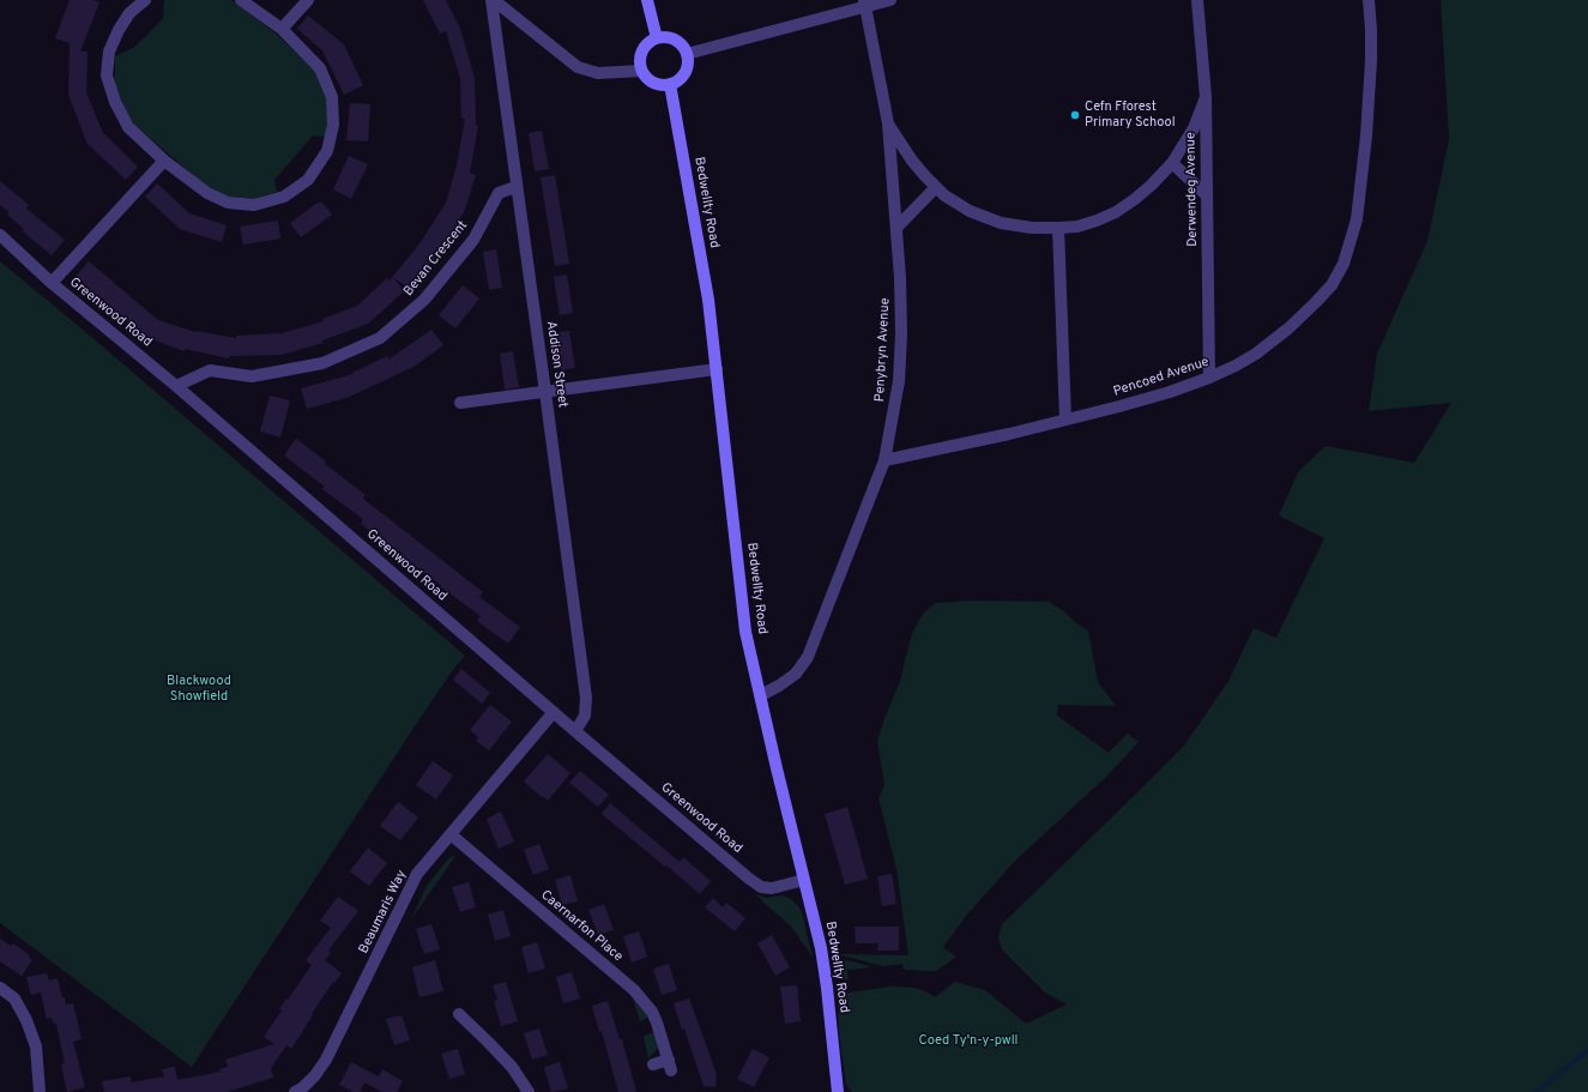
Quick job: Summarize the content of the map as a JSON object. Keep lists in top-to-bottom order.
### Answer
{
  "streets": {
    "street": [
      "Derwendeg Avenue",
      "Bedwellty Road",
      "Bevan Crescent",
      "Greenwood Road",
      "Penybryn Avenue",
      "Addison Street",
      "Pencoed Avenue",
      "Beaumaris Way",
      "Caernarfon Place"
    ]
  },
  "crossings": [
    ["Derwendeg Avenue", "Pencoed Avenue"],
    ["Bedwellty Road", "Greenwood Road"],
    ["Bedwellty Road", "Penybryn Avenue"],
    ["Bevan Crescent", "Greenwood Road"],
    ["Bevan Crescent", "Addison Street"],
    ["Greenwood Road", "Addison Street"],
    ["Greenwood Road", "Beaumaris Way"],
    ["Penybryn Avenue", "Pencoed Avenue"],
    ["Beaumaris Way", "Caernarfon Place"]
  ],
  "parks": ["Blackwood Showfield", "Coed Ty'n-y-pwll"],
  "places": ["Cefn Fforest Primary School"]
}
